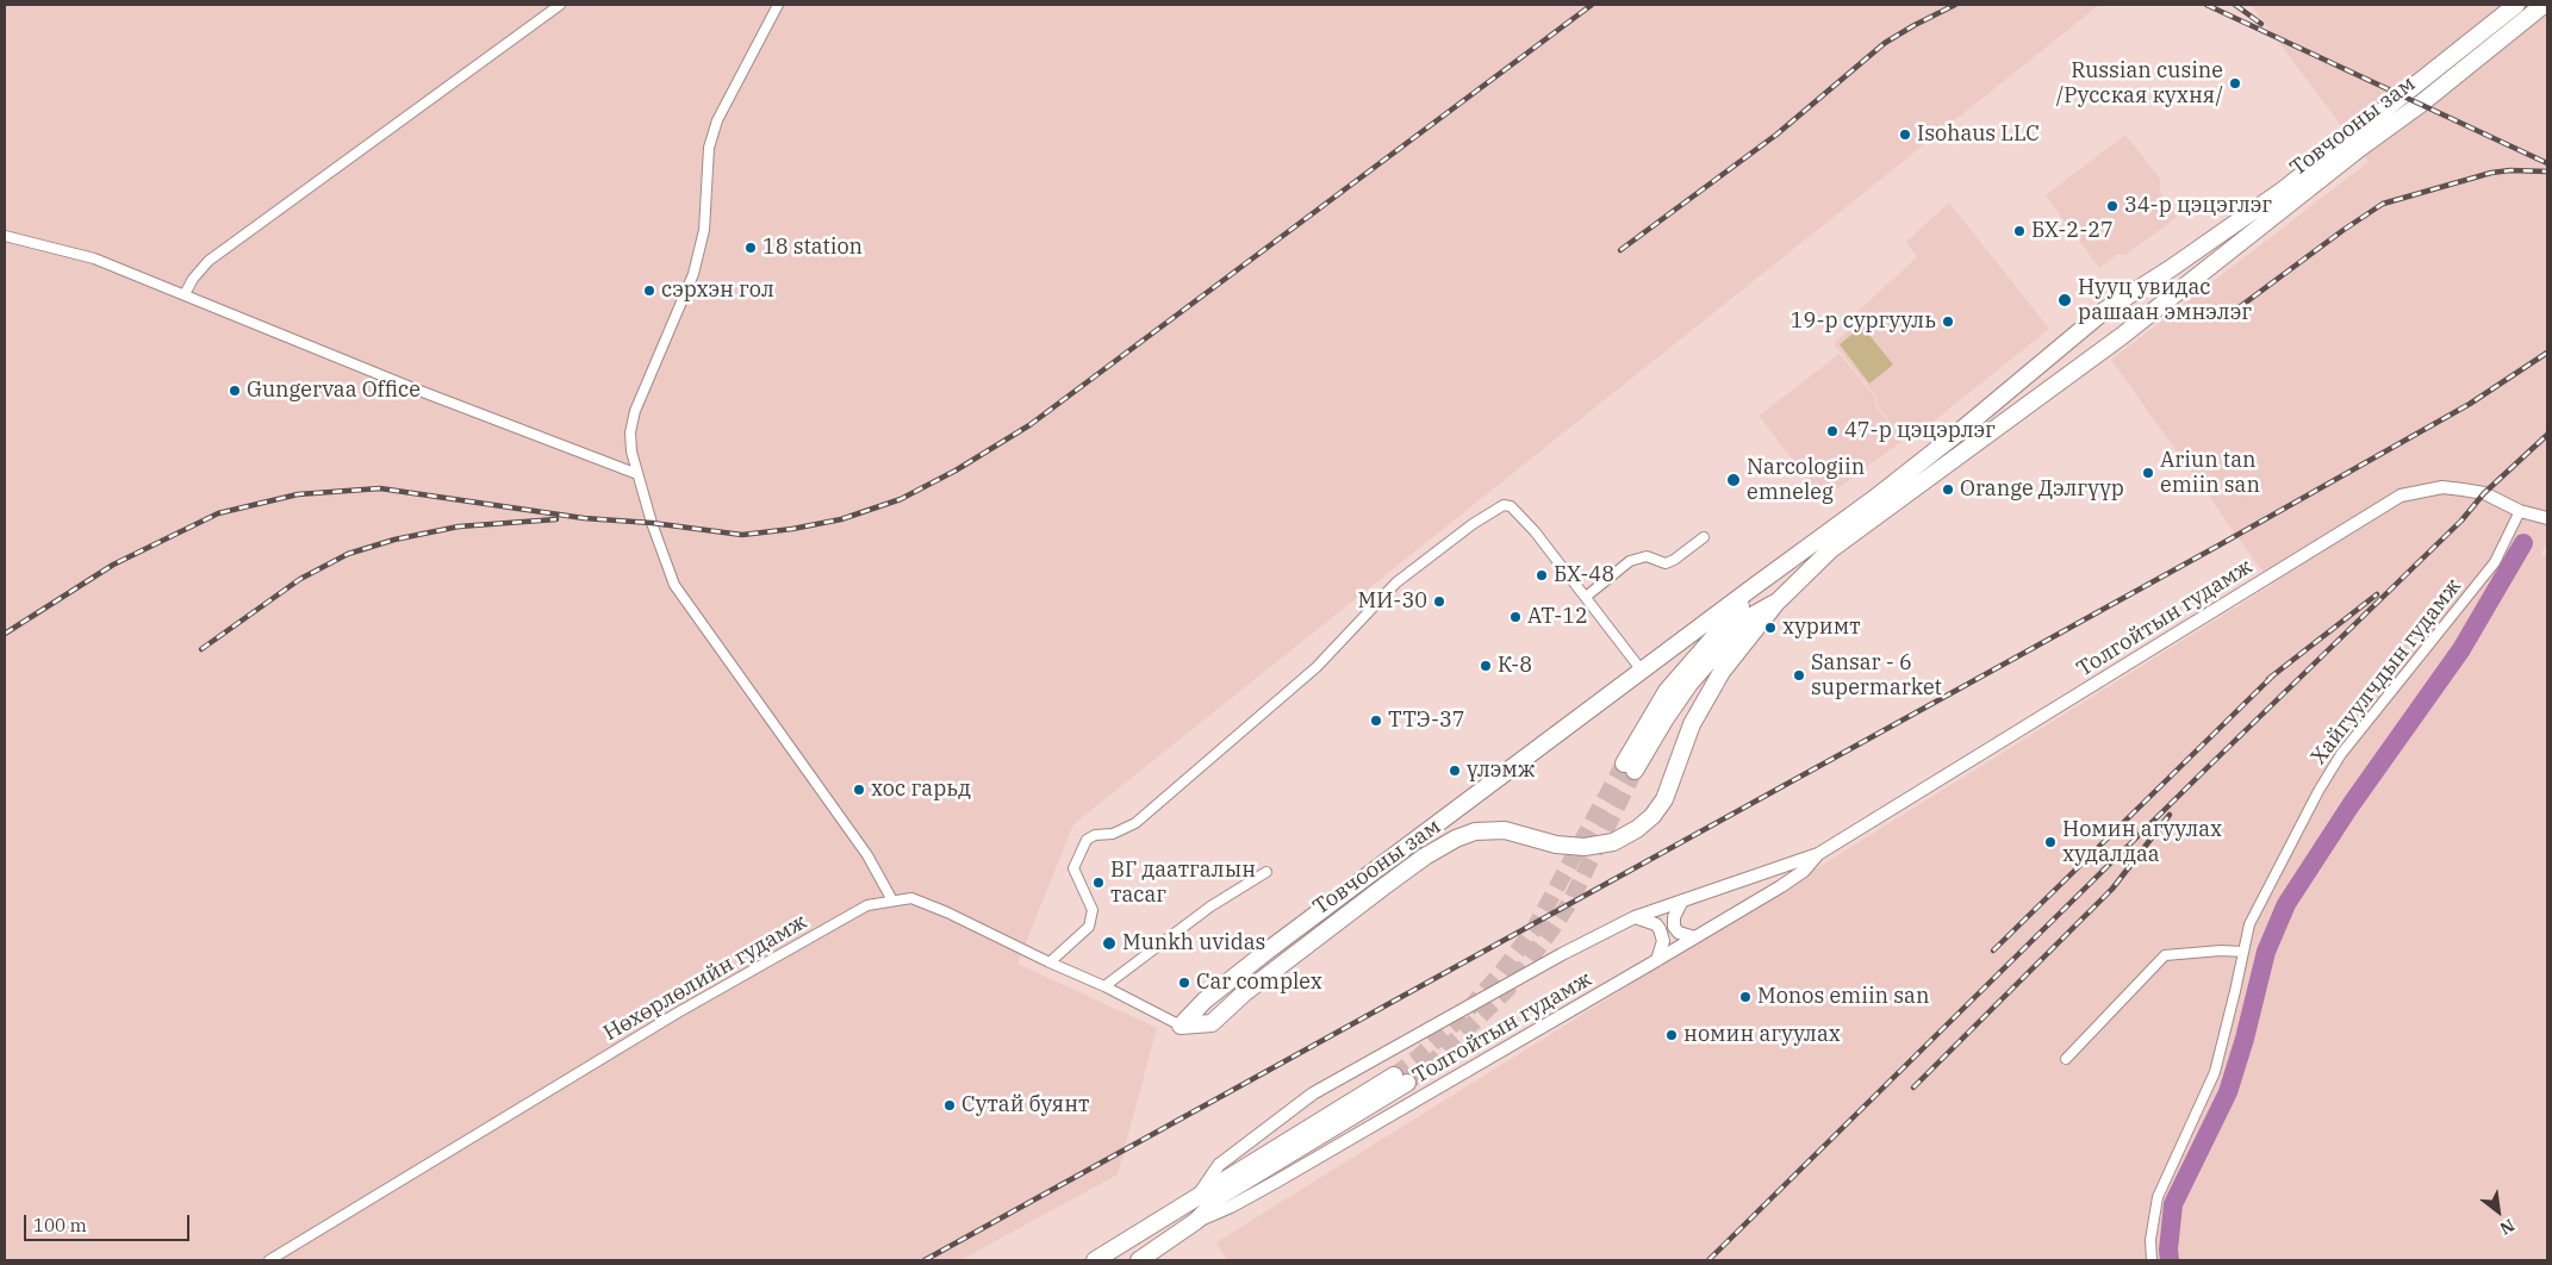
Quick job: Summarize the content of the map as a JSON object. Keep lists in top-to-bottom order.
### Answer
{
  "streets": {
    "highway": ["Товчооны зам"],
    "main road": ["Толгойтын гудамж"],
    "street": ["Хайгуулчдын гудамж", "Нөхөрлөлийн гудамж"]
  },
  "crossings": [
    ["Товчооны зам", "Нөхөрлөлийн гудамж"],
    ["Толгойтын гудамж", "Хайгуулчдын гудамж"]
  ],
  "places": [
    "Russian cusine /Русская кухня/",
    "Isohaus LLC",
    "34-р цэцэглэг",
    "БХ-2-27",
    "18 station",
    "сэрхэн гол",
    "Нууц увидас рашаан эмнэлэг",
    "19-р сургууль",
    "Gungervaa Office",
    "47-р цэцэрлэг",
    "Ariun tan emiin san",
    "Narcologiin emneleg",
    "Orange Дэлгүүр",
    "БХ-48",
    "МИ-30",
    "АТ-12",
    "хуримт",
    "К-8",
    "Sansar - 6 supermarket",
    "ТТЭ-37",
    "үлэмж",
    "хос гарьд",
    "Номин агуулах худалдаа",
    "ВГ даатгалын тасаг",
    "Munkh uvidas",
    "Car complex",
    "Monos emiin san",
    "номин агуулах",
    "Сутай буянт"
  ],
  "scale_bar": "100 m",
  "north": "bottom right"
}
